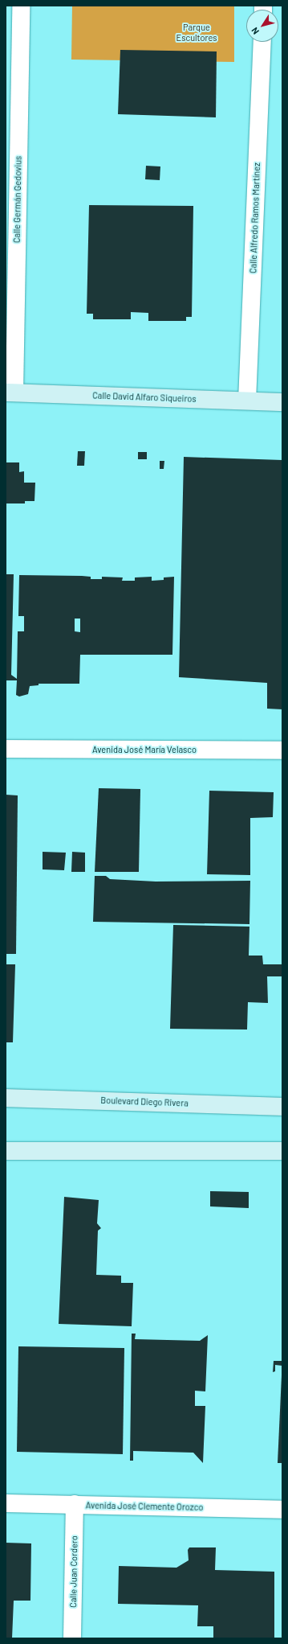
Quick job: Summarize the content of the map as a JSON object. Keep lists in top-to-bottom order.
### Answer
{
  "streets": {
    "street": [
      "Calle Germán Gedovius",
      "Calle Alfredo Ramos Martínez",
      "Calle David Alfaro Siqueiros",
      "Avenida José María Velasco",
      "Boulevard Diego Rivera",
      "Avenida José Clemente Orozco",
      "Calle Juan Cordero"
    ]
  },
  "crossings": [
    ["Calle Germán Gedovius", "Calle David Alfaro Siqueiros"],
    ["Calle Alfredo Ramos Martínez", "Calle David Alfaro Siqueiros"],
    ["Avenida José Clemente Orozco", "Calle Juan Cordero"]
  ],
  "parks": ["Parque Escultores"],
  "north": "bottom left"
}
